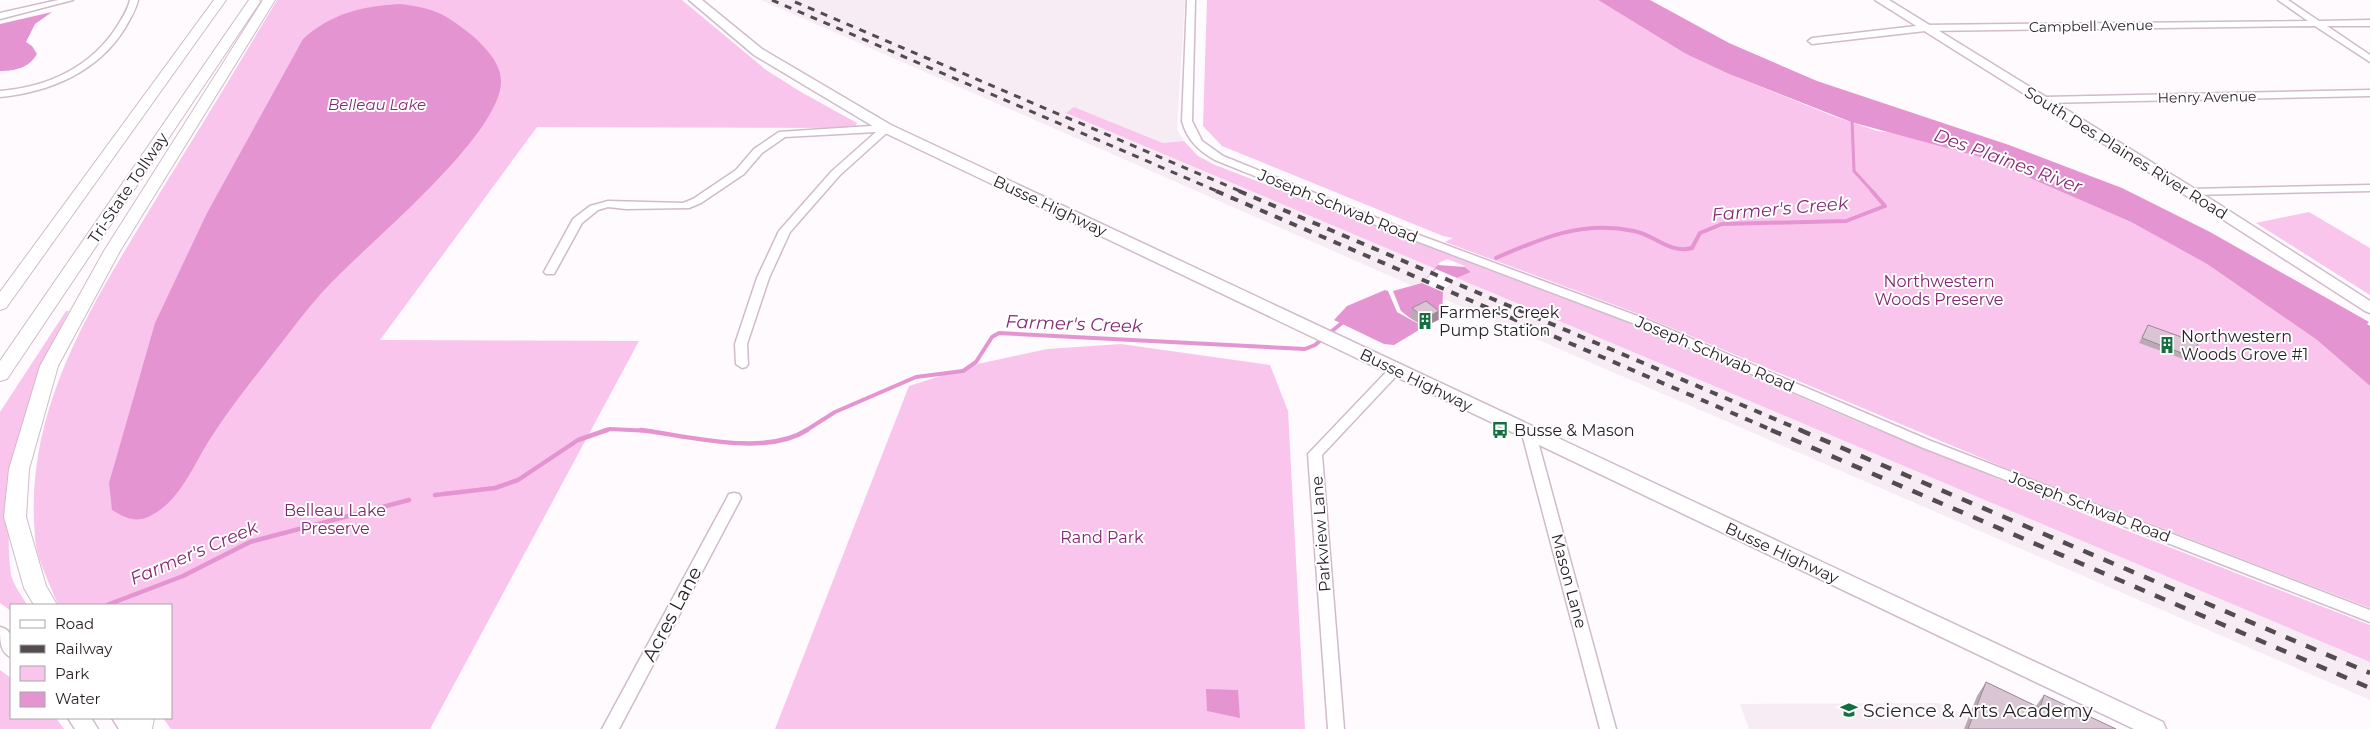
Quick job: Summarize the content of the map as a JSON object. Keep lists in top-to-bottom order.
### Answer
{
  "streets": {
    "highway": ["Tri-State Tollway"],
    "main road": ["South Des Plaines River Road", "Busse Highway"],
    "street": [
      "Campbell Avenue",
      "Henry Avenue",
      "Joseph Schwab Road",
      "Parkview Lane",
      "Mason Lane",
      "Acres Lane"
    ]
  },
  "crossings": [
    ["Campbell Avenue", "South Des Plaines River Road"],
    ["Henry Avenue", "South Des Plaines River Road"],
    ["Busse Highway", "Parkview Lane"],
    ["Busse Highway", "Mason Lane"]
  ],
  "water": ["Belleau Lake", "Des Plaines River", "Farmer's Creek"],
  "parks": ["Northwestern Woods Preserve", "Belleau Lake Preserve", "Rand Park"],
  "places": {
    "building": ["Farmer's Creek Pump Station", "Northwestern Woods Grove #1"],
    "bus stop": ["Busse & Mason"],
    "school or university": ["Science & Arts Academy"]
  },
  "legend": [
    "Road",
    "Railway",
    "Park",
    "Water"
  ]
}
